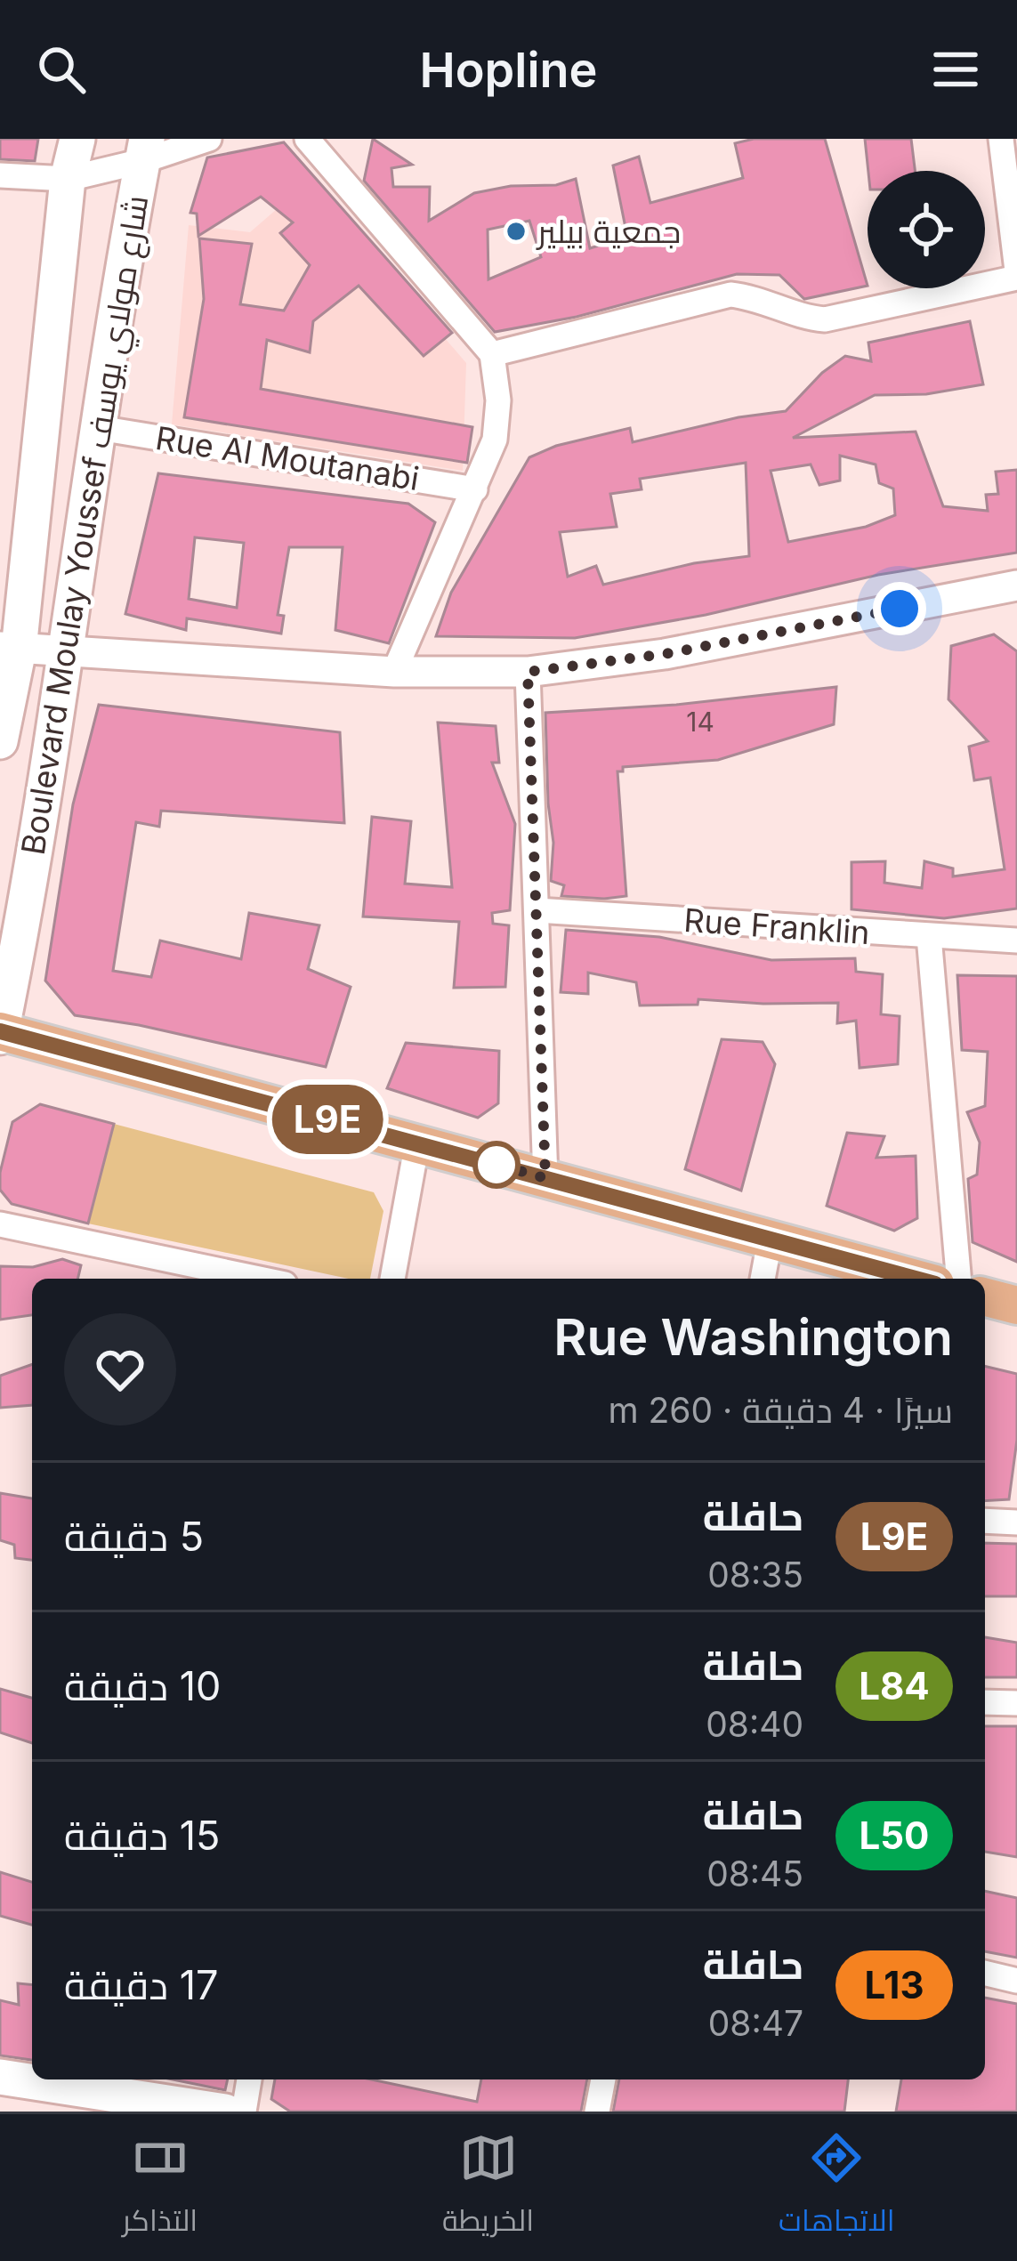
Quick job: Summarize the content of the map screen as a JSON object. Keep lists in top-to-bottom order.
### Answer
{
  "streets": {
    "main road": ["Boulevard Moulay Youssef شارع مولاي يوسف"],
    "street": ["Rue Al Moutanabi", "Rue Franklin"]
  },
  "crossings": [
    ["Rue Al Moutanabi", "Boulevard Moulay Youssef شارع مولاي يوسف"]
  ],
  "places": ["جمعية بيلير"],
  "lines": ["bus line L9E"],
  "house_numbers": ["14"],
  "page": {
    "header": "Hopline",
    "on_map": "L9E",
    "heading": ["Rue Washington", "سيرًا · 4 دقيقة · 260 m"],
    "list": [
      {
        "mark": "L9E",
        "name": "حافلة",
        "note": "08:35",
        "value": "5 دقيقة"
      },
      {
        "mark": "L84",
        "name": "حافلة",
        "note": "08:40",
        "value": "10 دقيقة"
      },
      {
        "mark": "L50",
        "name": "حافلة",
        "note": "08:45",
        "value": "15 دقيقة"
      },
      {
        "mark": "L13",
        "name": "حافلة",
        "note": "08:47",
        "value": "17 دقيقة"
      }
    ],
    "tabs": ["الاتجاهات", "الخريطة", "التذاكر"]
  }
}
